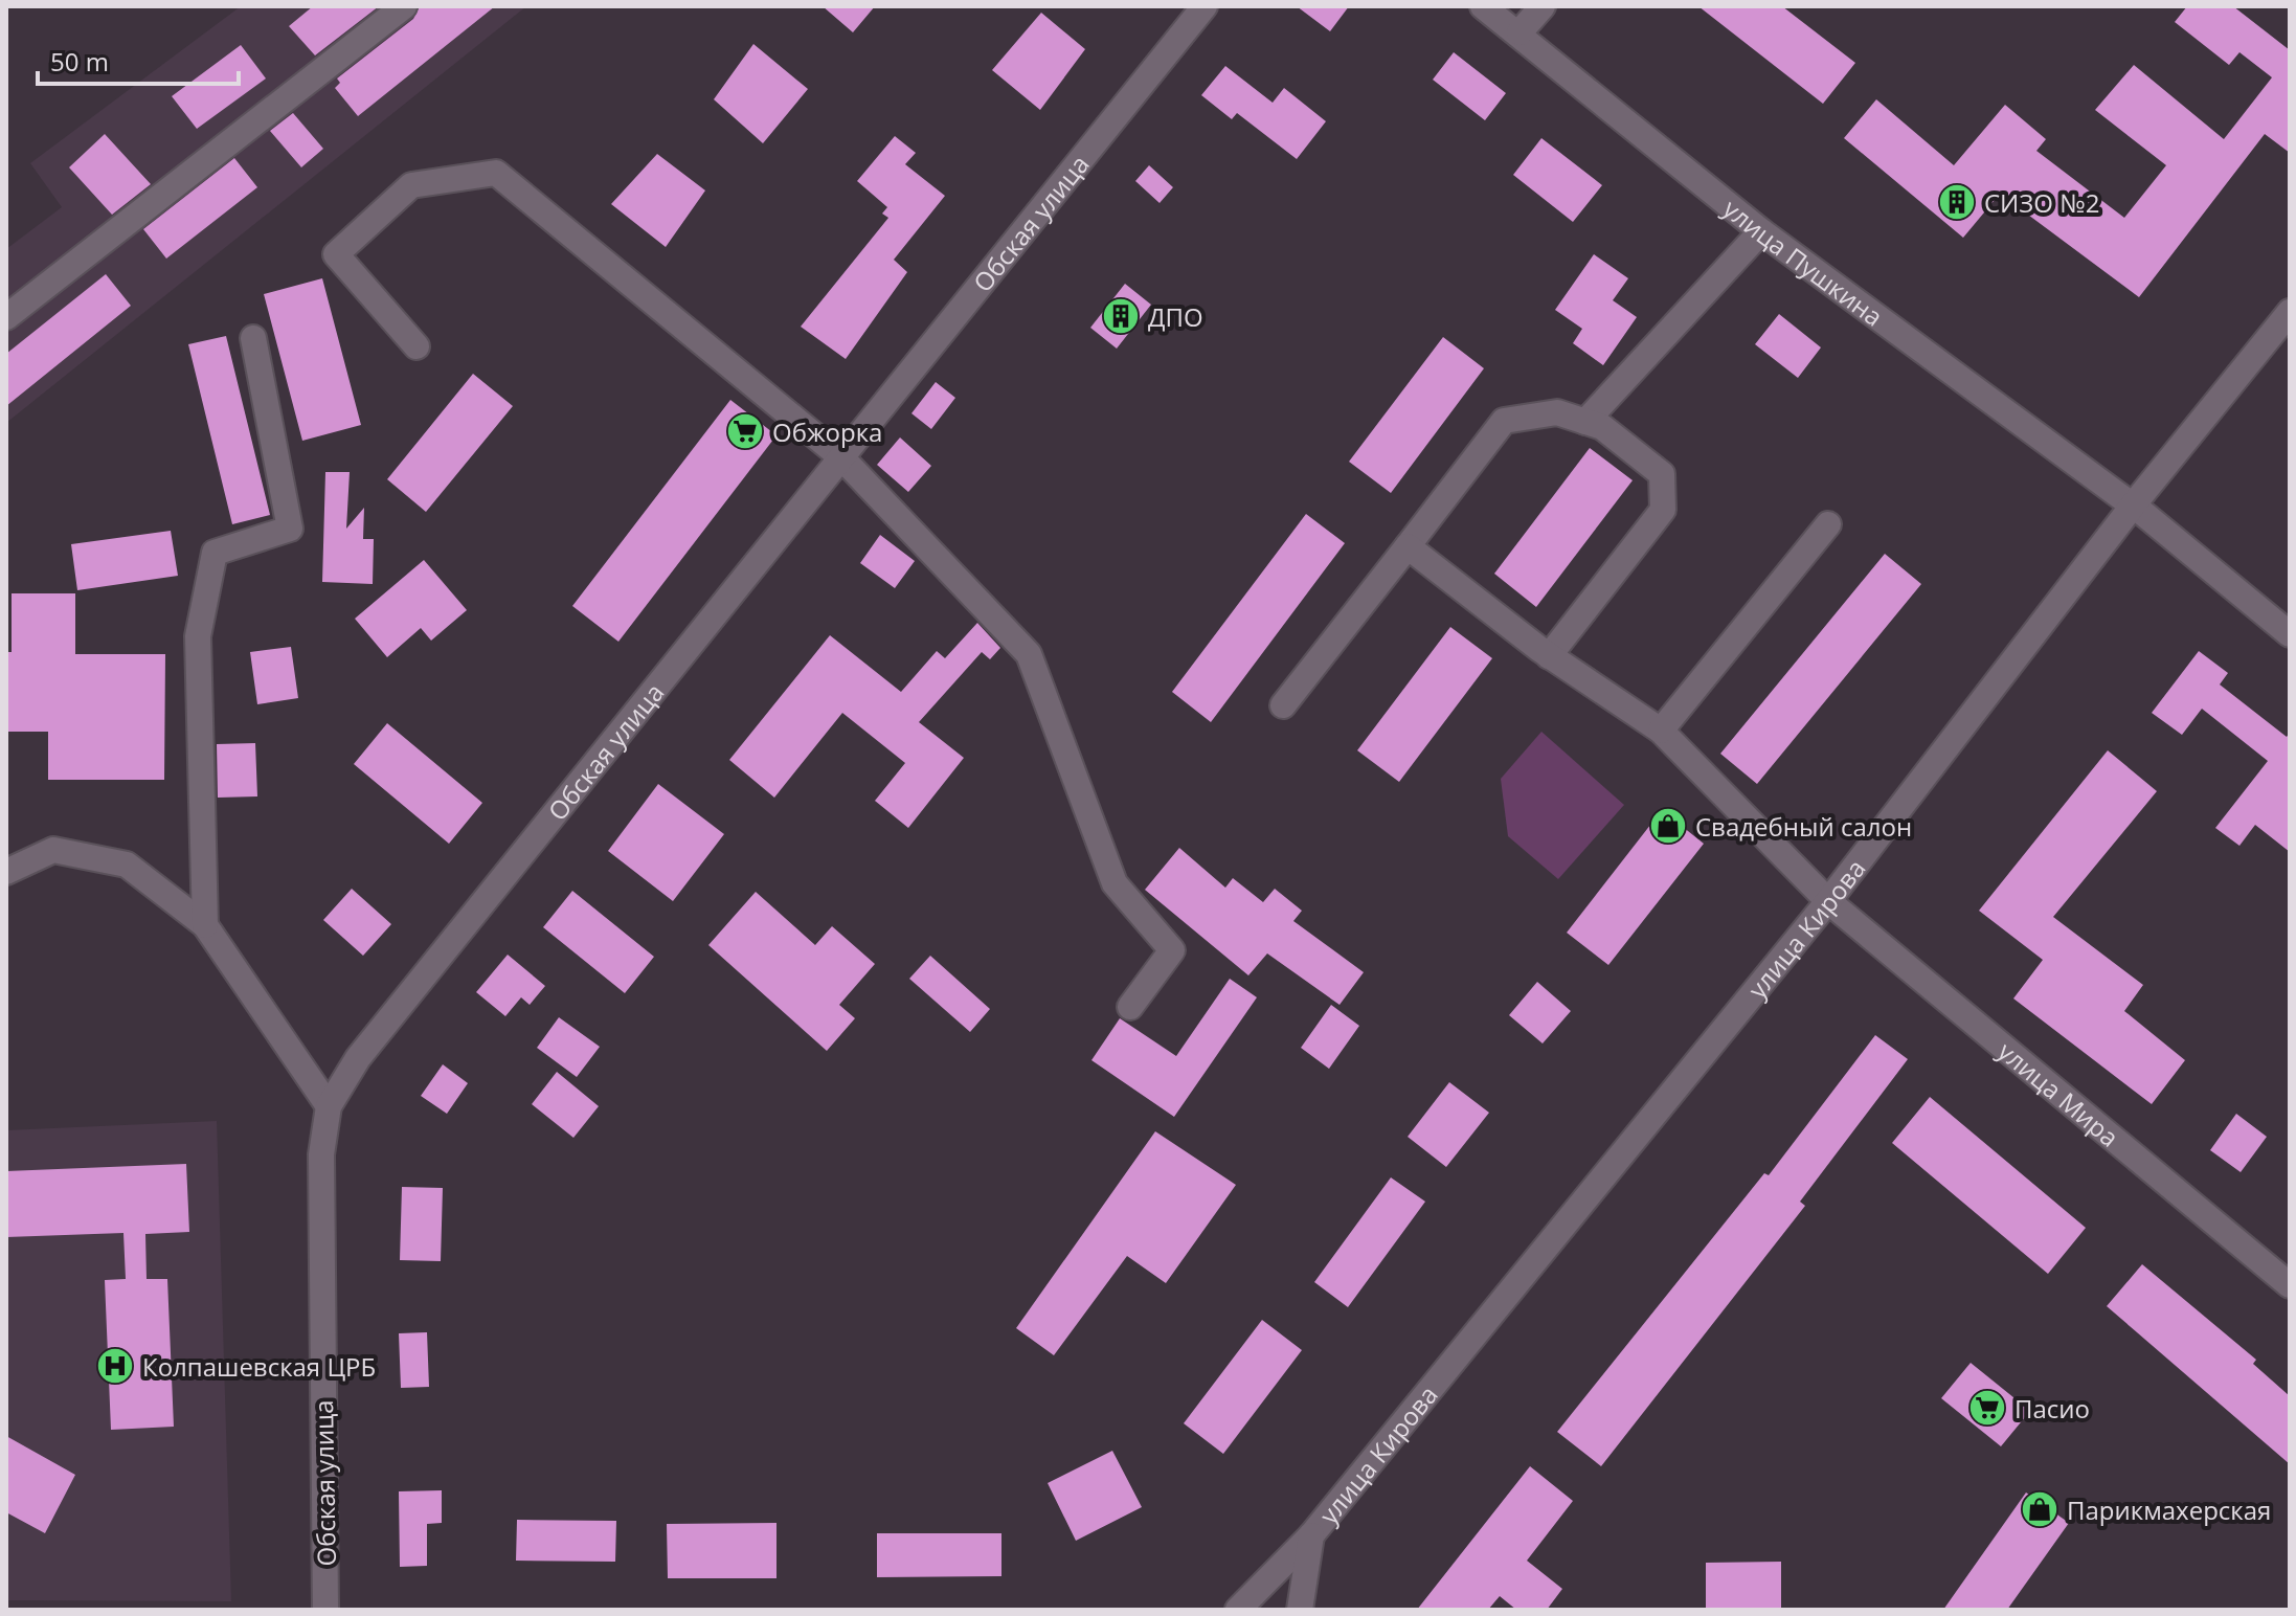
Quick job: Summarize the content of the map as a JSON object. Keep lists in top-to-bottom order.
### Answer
{
  "streets": {
    "street": [
      "Обская улица",
      "улица Пушкина",
      "улица Кирова",
      "улица Мира"
    ]
  },
  "crossings": [
    ["улица Пушкина", "улица Кирова"],
    ["улица Кирова", "улица Мира"]
  ],
  "places": {
    "building": ["СИЗО №2", "ДПО"],
    "supermarket": ["Обжорка", "Пасио"],
    "shop": ["Свадебный салон", "Парикмахерская"],
    "hospital": ["Колпашевская ЦРБ"]
  },
  "scale_bar": "50 m"
}
